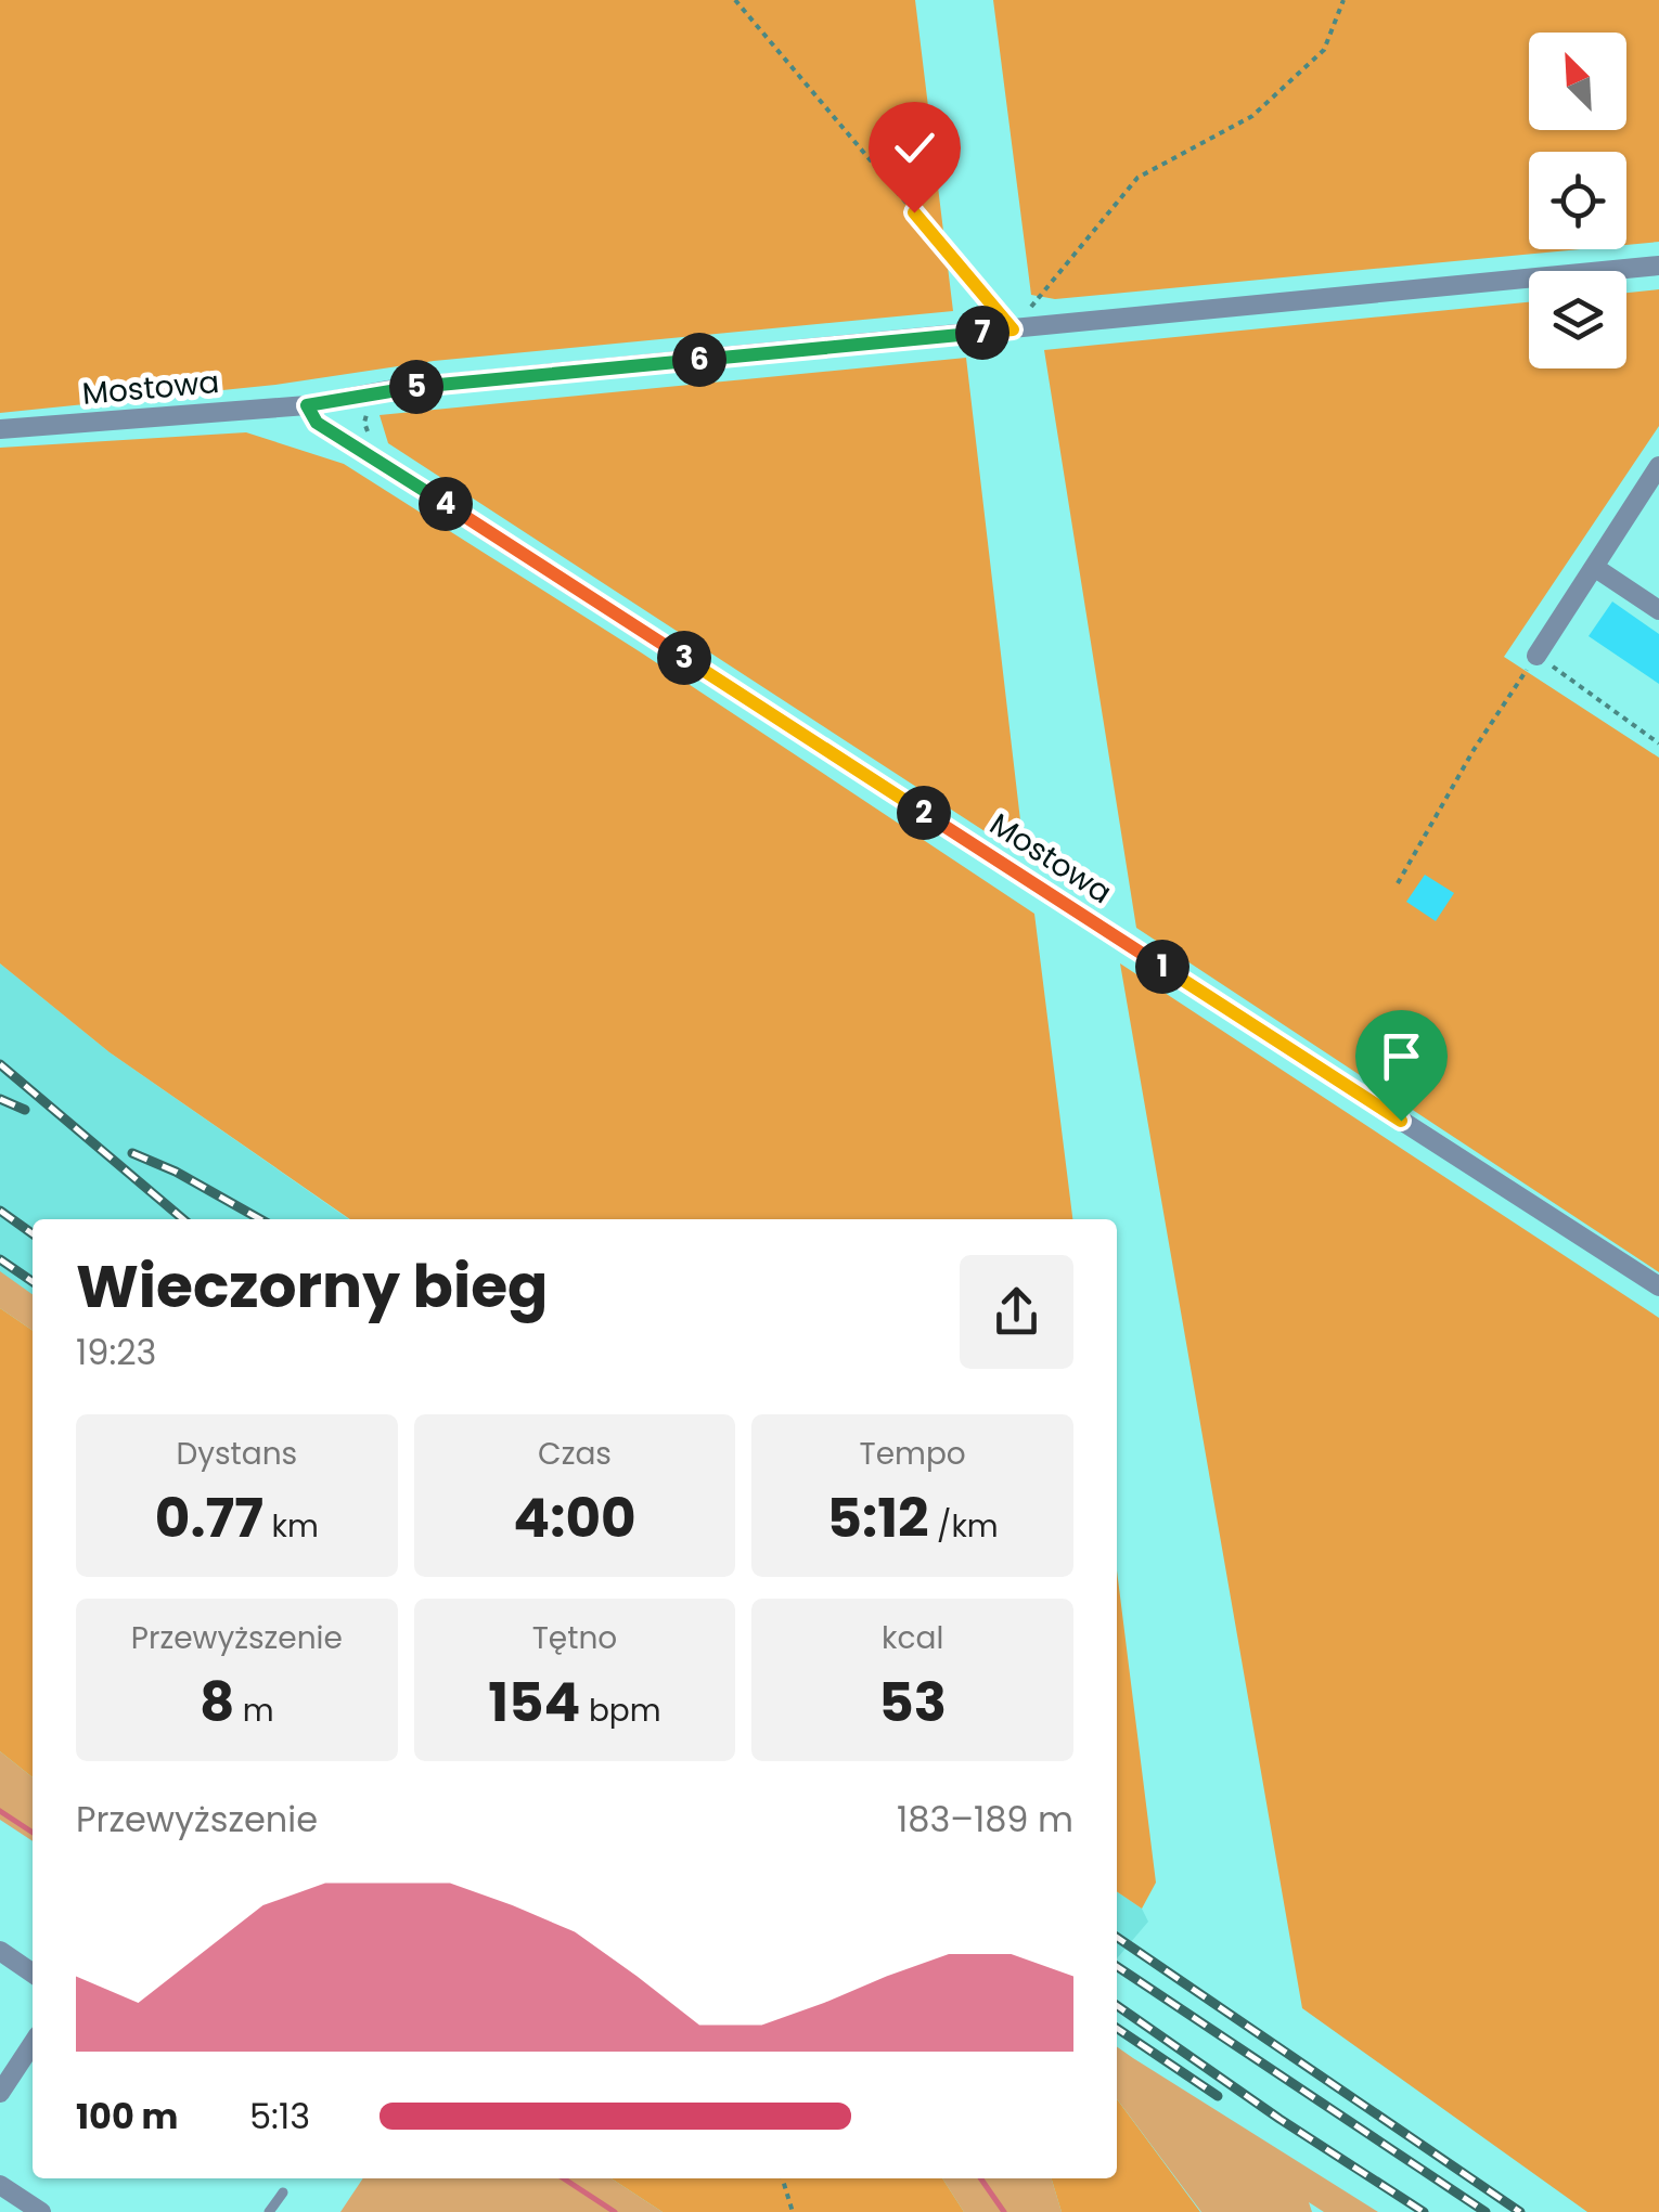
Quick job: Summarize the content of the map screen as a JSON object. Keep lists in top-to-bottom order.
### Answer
{
  "streets": {
    "street": ["Mostowa"]
  },
  "north": "top left",
  "page": {
    "pins": [
      "7",
      "6",
      "5",
      "4",
      "3",
      "2",
      "1"
    ],
    "heading": ["Wieczorny bieg", "19:23"],
    "stats": [
      ["Dystans", "0.77 km"],
      ["Czas", "4:00"],
      ["Tempo", "5:12 /km"],
      ["Przewyższenie", "8 m"],
      ["Tętno", "154 bpm"],
      ["kcal", "53"]
    ],
    "chart": ["Przewyższenie", "183–189 m"],
    "list": [
      {
        "name": "100 m",
        "note": "5:13"
      }
    ]
  }
}
